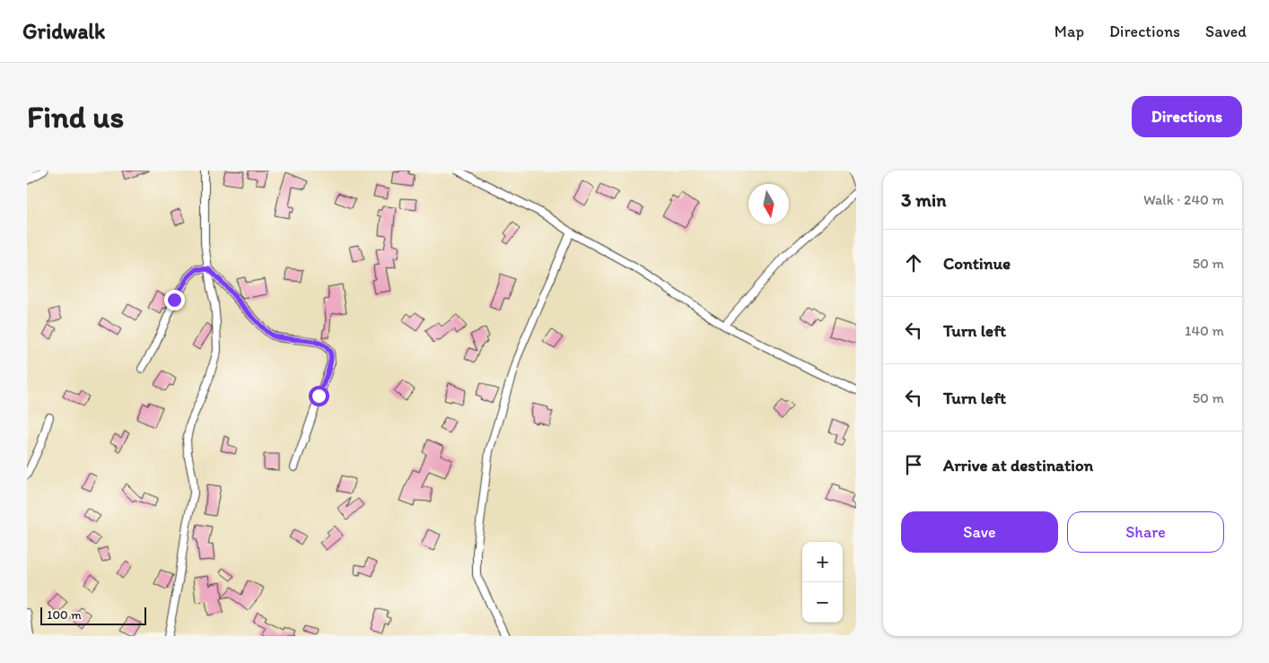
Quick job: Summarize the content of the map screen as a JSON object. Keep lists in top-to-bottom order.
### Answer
{
  "scale_bar": "100 m",
  "north": "bottom",
  "page": {
    "header": "Gridwalk",
    "nav": ["Map", "Directions", "Saved"],
    "buttons": [
      "Directions",
      ["Save", "Share"]
    ],
    "title": "Find us",
    "heading": ["3 min", "Walk · 240 m"],
    "list": [
      ["Continue", "50 m"],
      ["Turn left", "140 m"],
      ["Turn left", "50 m"],
      "Arrive at destination"
    ],
    "map_buttons": ["+", "−"],
    "scale": "100 m"
  }
}
